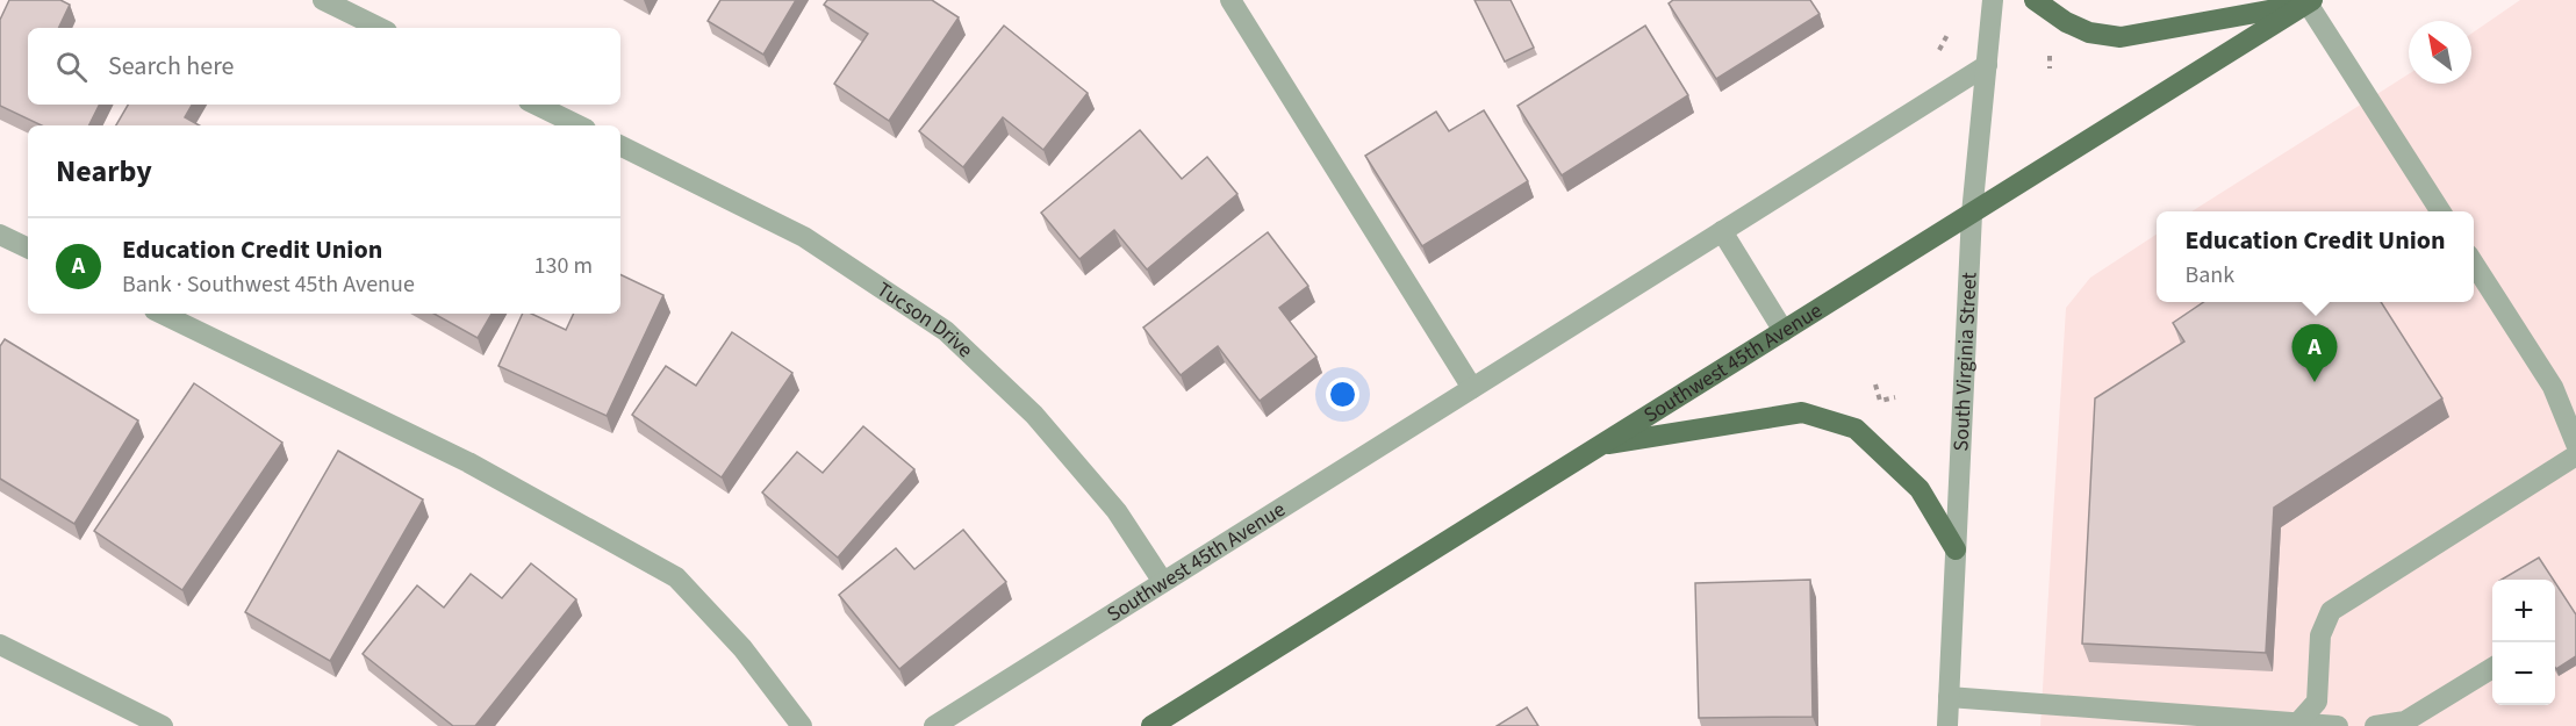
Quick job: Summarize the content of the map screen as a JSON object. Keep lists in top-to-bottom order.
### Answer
{
  "streets": {
    "main road": ["Southwest 45th Avenue"],
    "street": ["Tucson Drive", "South Virginia Street"]
  },
  "crossings": [
    ["Tucson Drive", "Southwest 45th Avenue"],
    ["Southwest 45th Avenue", "South Virginia Street"]
  ],
  "north": "top left",
  "page": {
    "search": "Search here",
    "heading": "Nearby",
    "popup": ["Education Credit Union", "Bank"],
    "list": [
      {
        "mark": "A",
        "name": "Education Credit Union",
        "note": "Bank · Southwest 45th Avenue",
        "value": "130 m"
      }
    ],
    "pins": "A",
    "map_buttons": ["+", "−"]
  }
}
